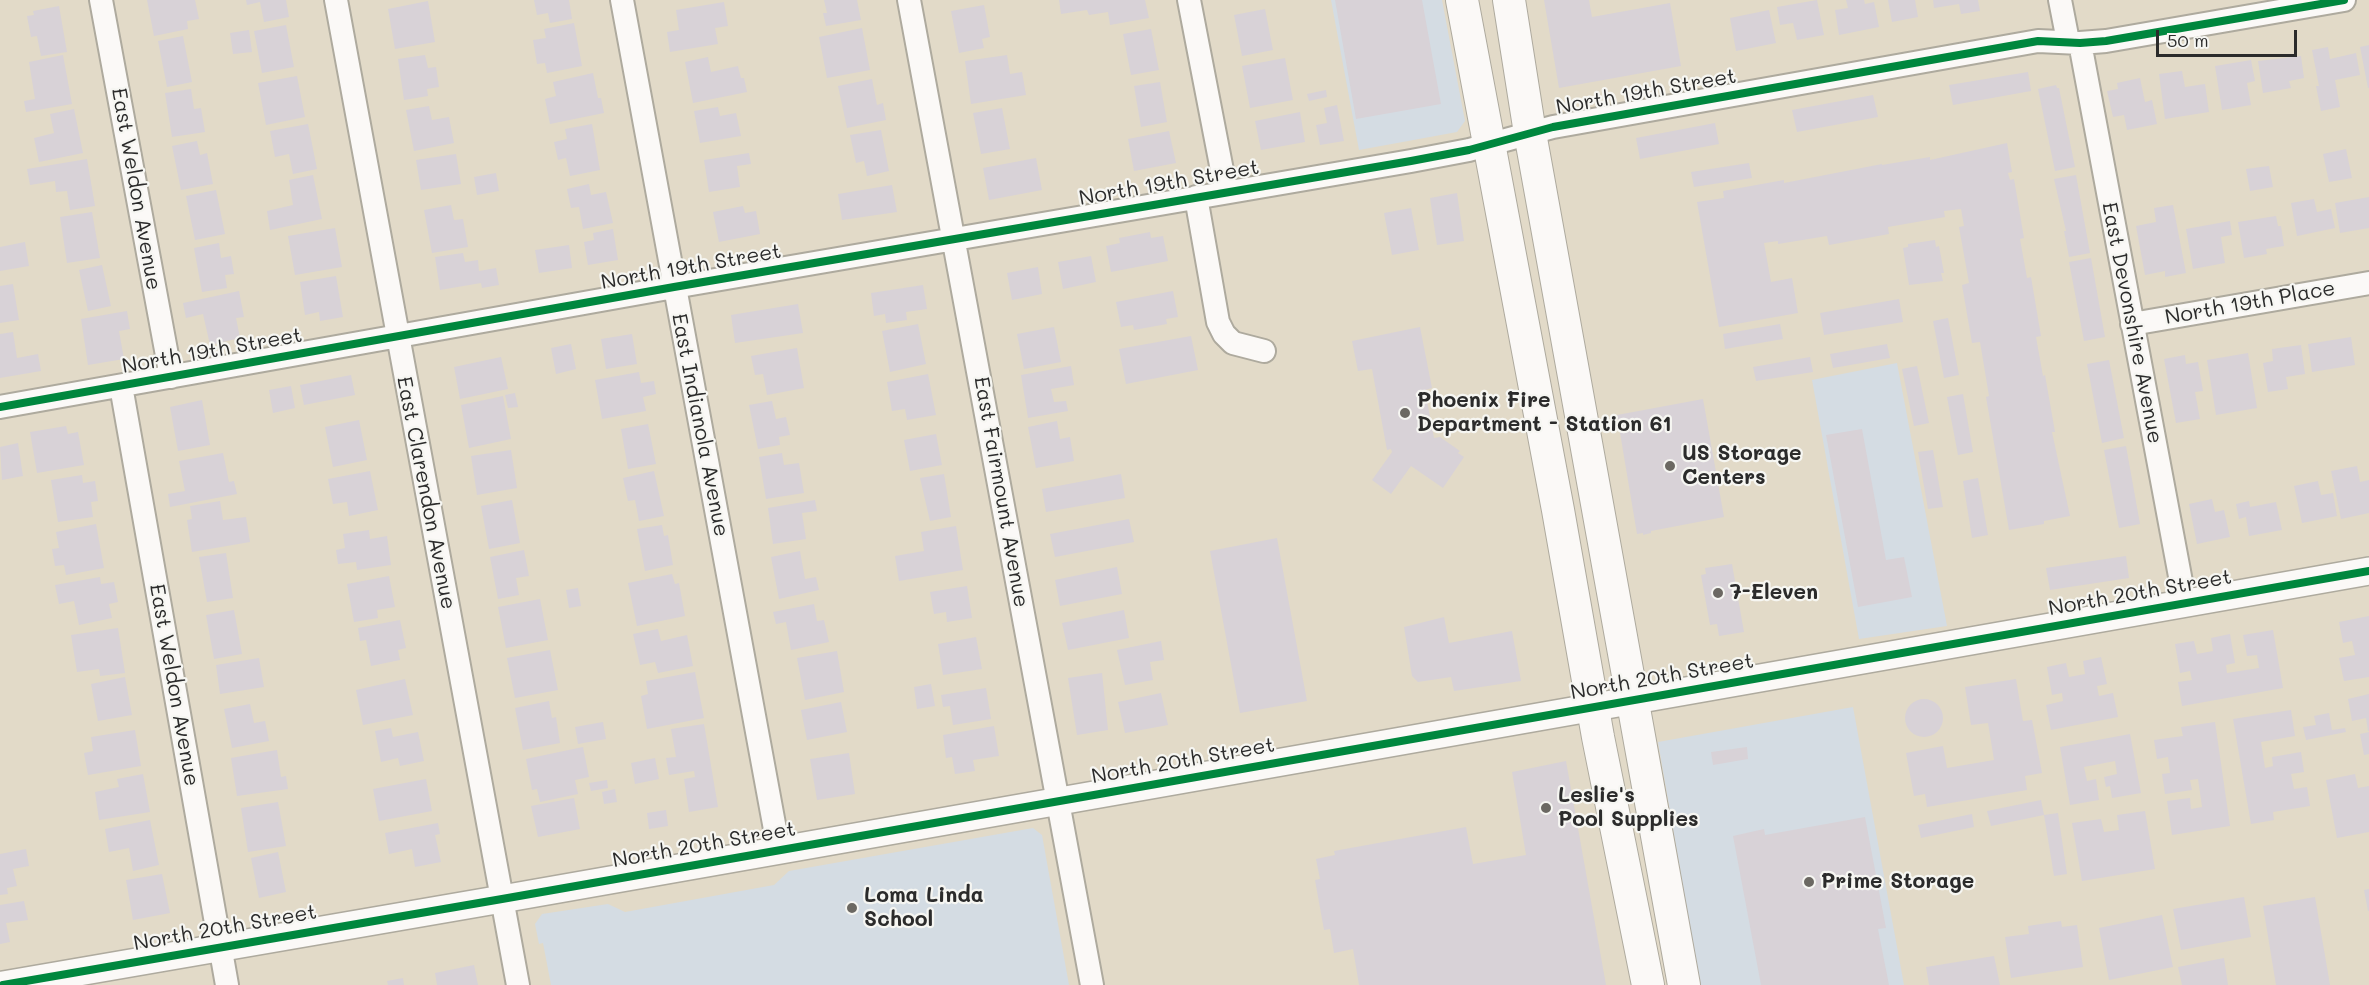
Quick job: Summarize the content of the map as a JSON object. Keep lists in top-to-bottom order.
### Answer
{
  "streets": {
    "street": [
      "North 19th Street",
      "East Weldon Avenue",
      "North 19th Place",
      "East Devonshire Avenue",
      "East Indianola Avenue",
      "East Fairmount Avenue",
      "East Clarendon Avenue",
      "North 20th Street"
    ]
  },
  "crossings": [
    ["North 19th Street", "East Weldon Avenue"],
    ["North 19th Street", "East Devonshire Avenue"],
    ["North 19th Street", "East Indianola Avenue"],
    ["North 19th Street", "East Fairmount Avenue"],
    ["North 19th Street", "East Clarendon Avenue"],
    ["East Weldon Avenue", "North 20th Street"],
    ["North 19th Place", "East Devonshire Avenue"],
    ["East Devonshire Avenue", "North 20th Street"],
    ["East Indianola Avenue", "North 20th Street"],
    ["East Fairmount Avenue", "North 20th Street"],
    ["East Clarendon Avenue", "North 20th Street"]
  ],
  "places": [
    "Phoenix Fire Department - Station 61",
    "US Storage Centers",
    "7-Eleven",
    "Leslie's Pool Supplies",
    "Prime Storage",
    "Loma Linda School"
  ],
  "scale_bar": "50 m"
}
